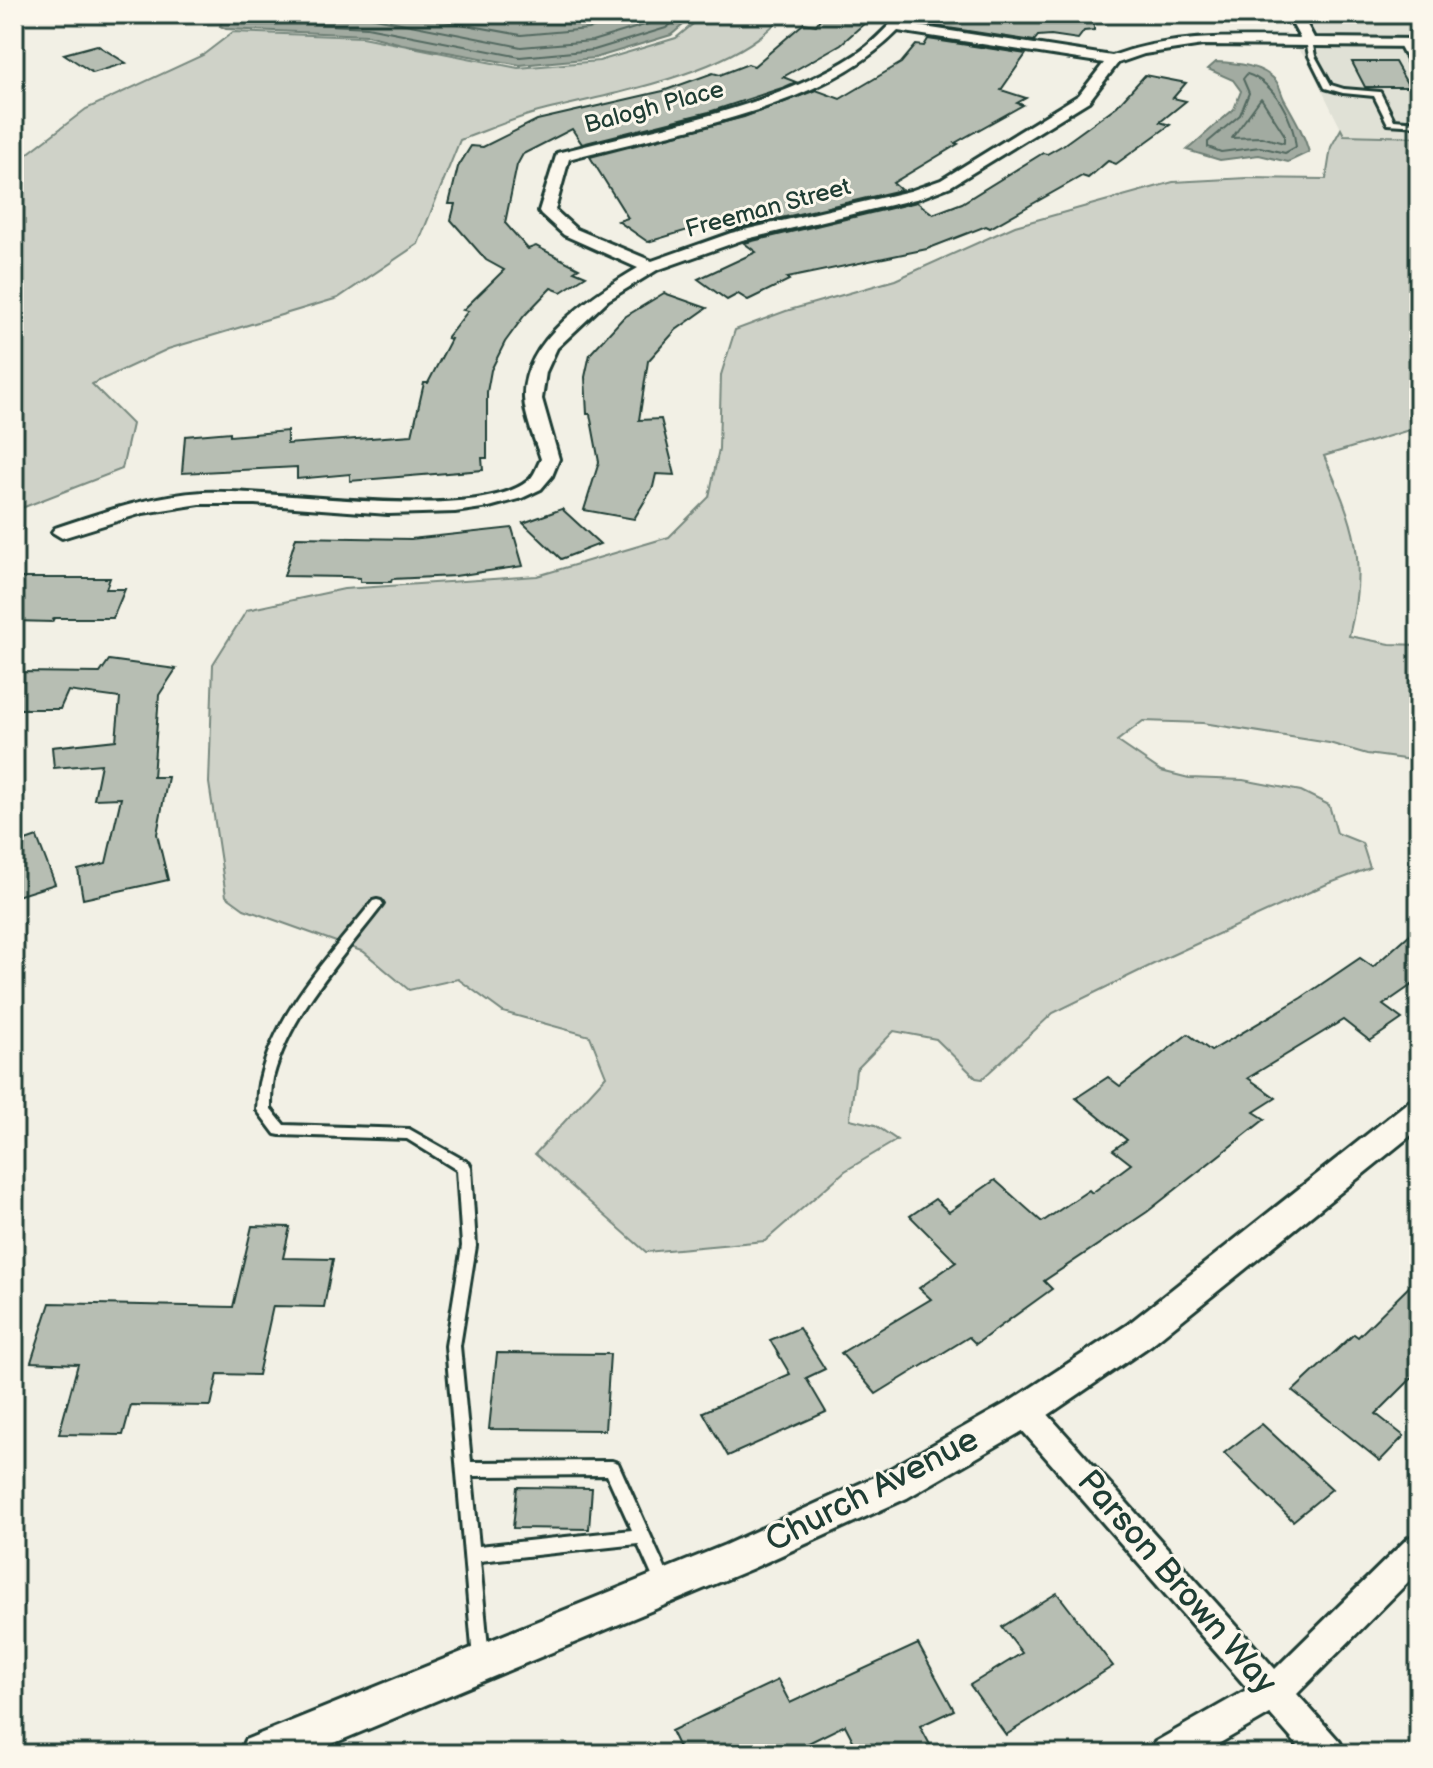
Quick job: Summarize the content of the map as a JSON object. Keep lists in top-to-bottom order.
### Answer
{
  "streets": {
    "street": [
      "Balogh Place",
      "Freeman Street",
      "Church Avenue",
      "Parson Brown Way"
    ]
  },
  "crossings": [
    ["Balogh Place", "Freeman Street"],
    ["Church Avenue", "Parson Brown Way"]
  ]
}
